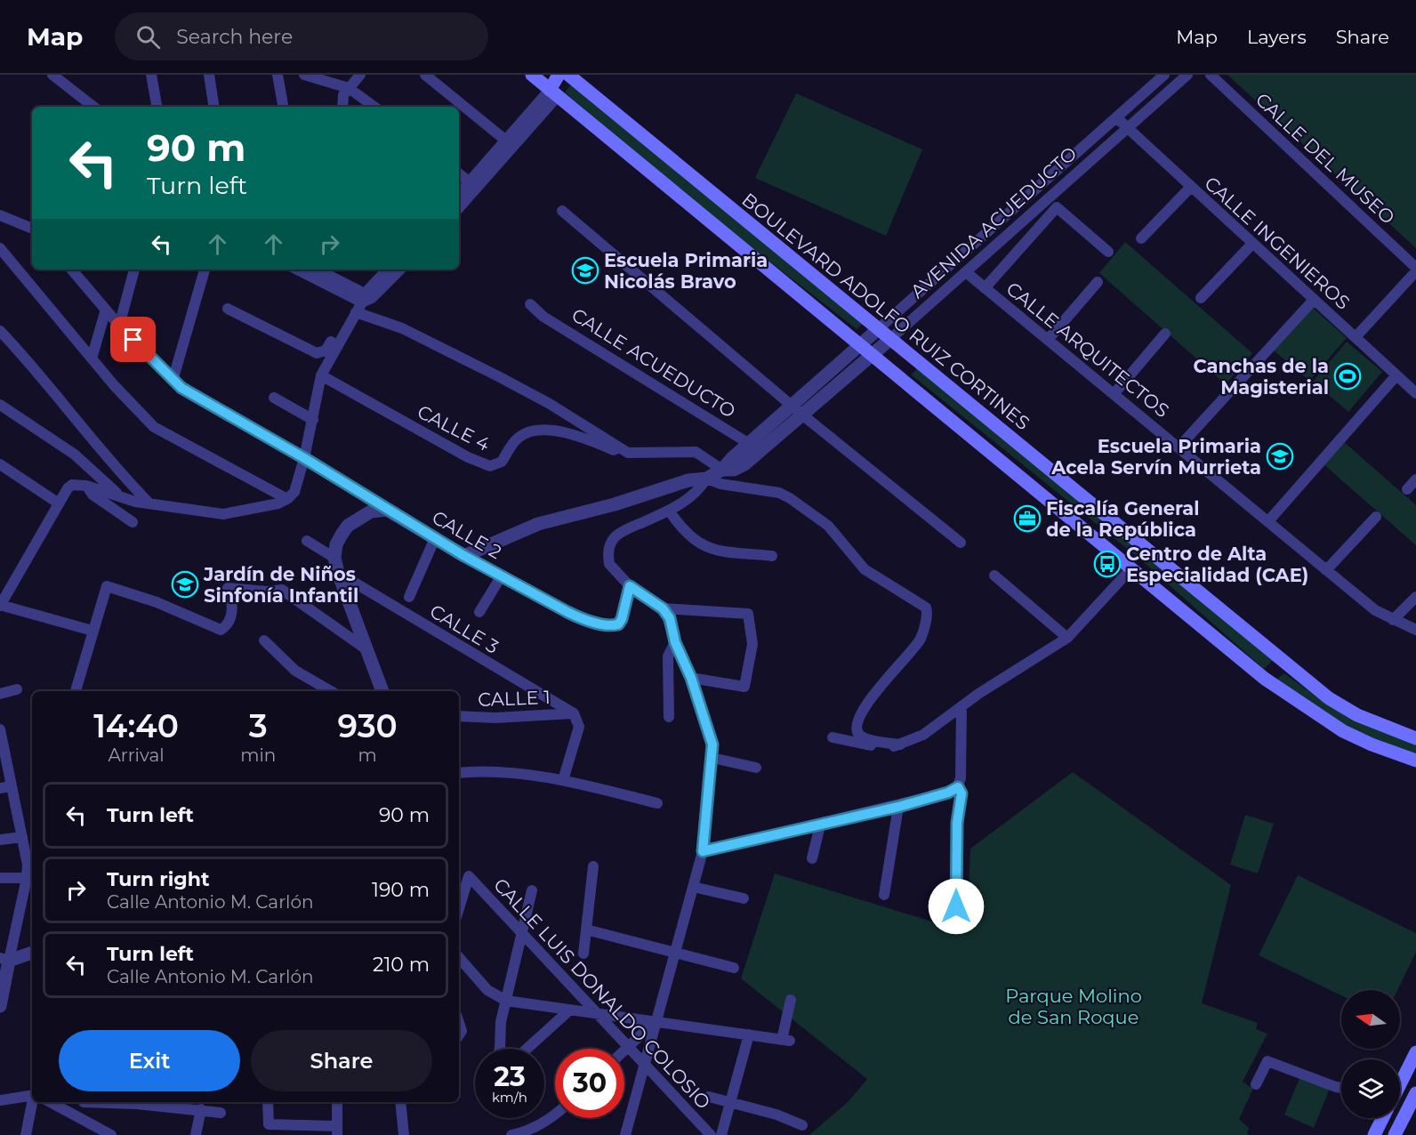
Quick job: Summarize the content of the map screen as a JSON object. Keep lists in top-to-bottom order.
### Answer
{
  "streets": {
    "main road": ["BOULEVARD ADOLFO RUIZ CORTINES"],
    "street": [
      "CALLE DEL MUSEO",
      "AVENIDA ACUEDUCTO",
      "CALLE INGENIEROS",
      "CALLE ARQUITECTOS",
      "CALLE ACUEDUCTO",
      "CALLE 4",
      "CALLE 2",
      "CALLE 3",
      "CALLE 1",
      "CALLE LUIS DONALDO COLOSIO"
    ]
  },
  "crossings": [
    ["AVENIDA ACUEDUCTO", "CALLE INGENIEROS"],
    ["AVENIDA ACUEDUCTO", "BOULEVARD ADOLFO RUIZ CORTINES"],
    ["AVENIDA ACUEDUCTO", "CALLE ARQUITECTOS"],
    ["AVENIDA ACUEDUCTO", "CALLE ACUEDUCTO"],
    ["AVENIDA ACUEDUCTO", "CALLE 2"],
    ["CALLE 3", "CALLE 1"]
  ],
  "parks": ["Parque Molino de San Roque"],
  "places": {
    "school or university": ["Escuela Primaria Nicolás Bravo", "Escuela Primaria Acela Servín Murrieta", "Jardín de Niños Sinfonía Infantil"],
    "sports": ["Canchas de la Magisterial"],
    "office": ["Fiscalía General de la República"],
    "bus stop": ["Centro de Alta Especialidad (CAE)"]
  },
  "north": "left",
  "page": {
    "header": "Map",
    "search": "Search here",
    "nav": ["Map", "Layers", "Share"],
    "turn": ["90 m", "Turn left"],
    "eta": [
      "14:40",
      "Arrival",
      "3",
      "min",
      "930",
      "m"
    ],
    "list": [
      {
        "name": "Turn left",
        "value": "90 m"
      },
      {
        "name": "Turn right",
        "note": "Calle Antonio M. Carlón",
        "value": "190 m"
      },
      {
        "name": "Turn left",
        "note": "Calle Antonio M. Carlón",
        "value": "210 m"
      }
    ],
    "buttons": ["Exit", "Share"],
    "speed": "23 km/h",
    "limit": "30"
  }
}
